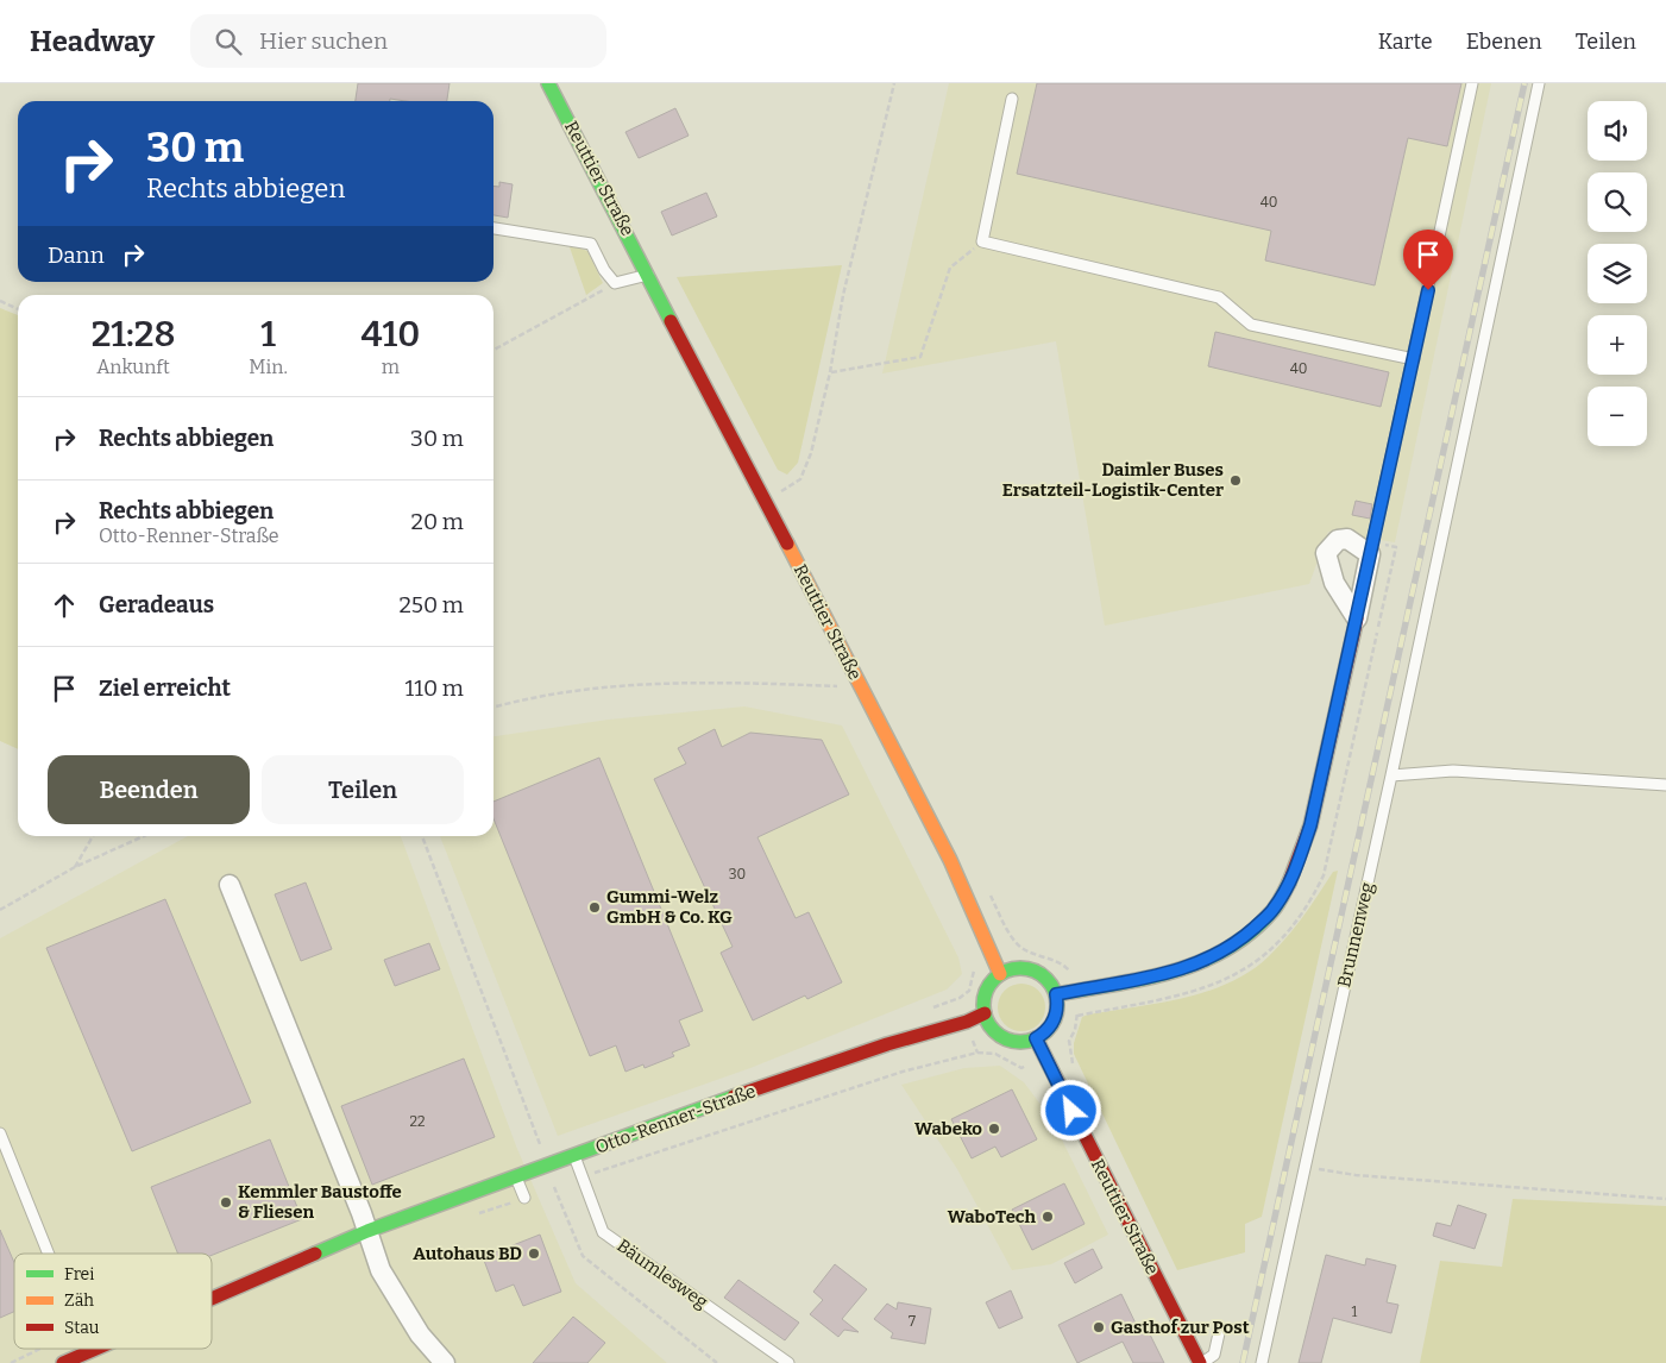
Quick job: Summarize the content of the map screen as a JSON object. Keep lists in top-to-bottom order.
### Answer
{
  "streets": {
    "main road": ["Reuttier Straße", "Otto-Renner-Straße"],
    "lane": ["Brunnenweg", "Bäumlesweg"]
  },
  "crossings": [
    ["Reuttier Straße", "Otto-Renner-Straße"],
    ["Otto-Renner-Straße", "Bäumlesweg"]
  ],
  "places": [
    "Daimler Buses Ersatzteil-Logistik-Center",
    "Gummi-Welz GmbH & Co. KG",
    "Wabeko",
    "Kemmler Baustoffe & Fliesen",
    "WaboTech",
    "Autohaus BD",
    "Gasthof zur Post"
  ],
  "house_numbers": [
    "40",
    "40",
    "30",
    "22",
    "1",
    "7"
  ],
  "legend": ["Frei", "Zäh", "Stau"],
  "page": {
    "header": "Headway",
    "search": "Hier suchen",
    "nav": ["Karte", "Ebenen", "Teilen"],
    "map_buttons": ["+", "−"],
    "turn": ["30 m", "Rechts abbiegen"],
    "then": "Dann",
    "eta": [
      "21:28",
      "Ankunft",
      "1",
      "Min.",
      "410",
      "m"
    ],
    "list": [
      {
        "name": "Rechts abbiegen",
        "value": "30 m"
      },
      {
        "name": "Rechts abbiegen",
        "note": "Otto-Renner-Straße",
        "value": "20 m"
      },
      {
        "name": "Geradeaus",
        "value": "250 m"
      },
      {
        "name": "Ziel erreicht",
        "value": "110 m"
      }
    ],
    "buttons": ["Beenden", "Teilen"]
  }
}
